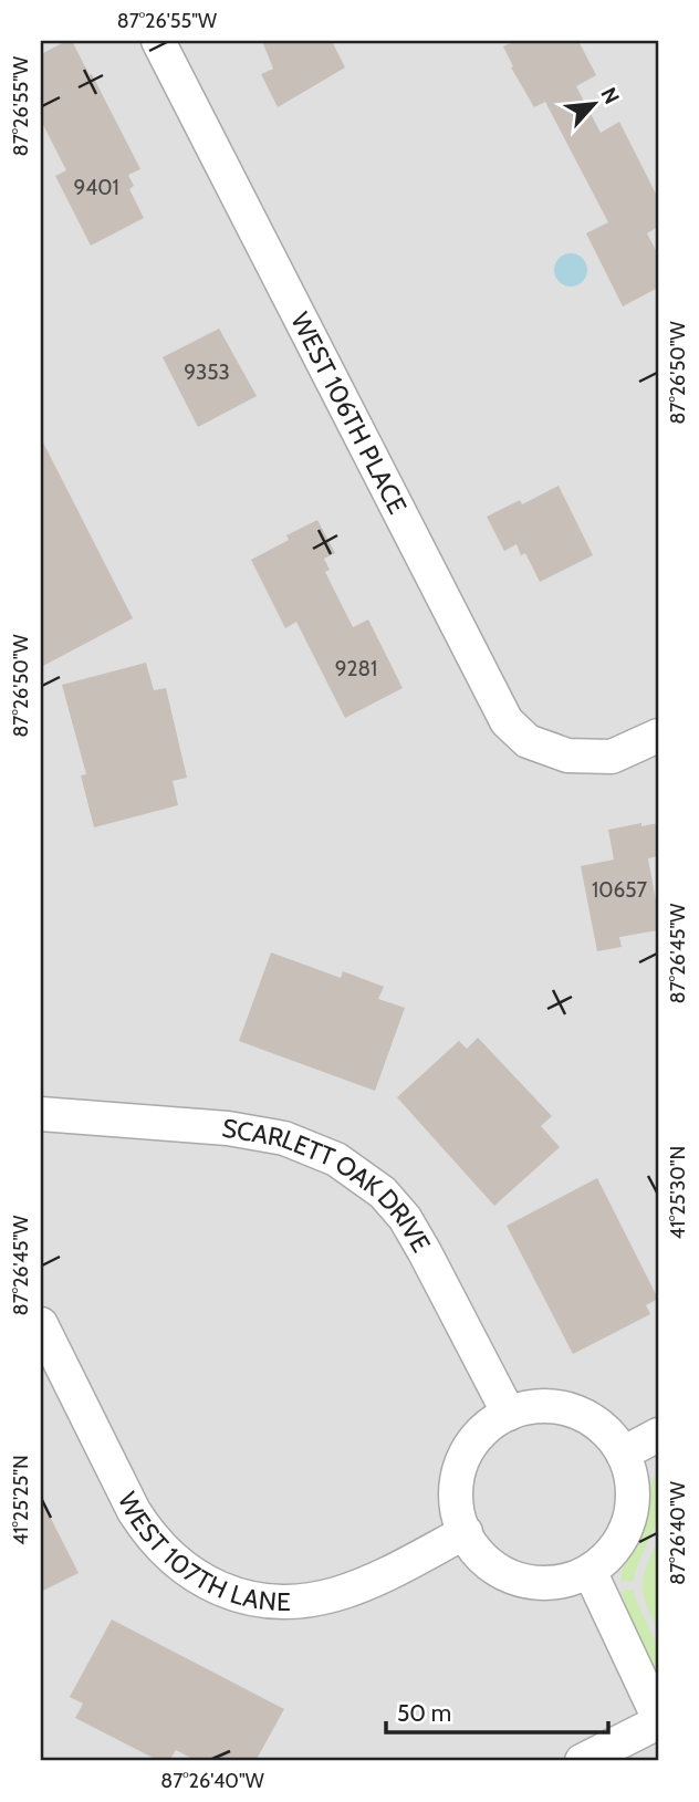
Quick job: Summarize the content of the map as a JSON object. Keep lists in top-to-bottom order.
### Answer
{
  "streets": {
    "street": ["WEST 106TH PLACE", "SCARLETT OAK DRIVE", "WEST 107TH LANE"]
  },
  "crossings": [
    ["SCARLETT OAK DRIVE", "WEST 107TH LANE"]
  ],
  "house_numbers": [
    "9401",
    "9353",
    "9281",
    "10657"
  ],
  "scale_bar": "50 m",
  "north": "top right",
  "coordinates": [
    "87°26'55\"W",
    "87°26'50\"W",
    "87°26'45\"W",
    "41°25'30\"N",
    "41°25'25\"N",
    "87°26'40\"W"
  ]
}
